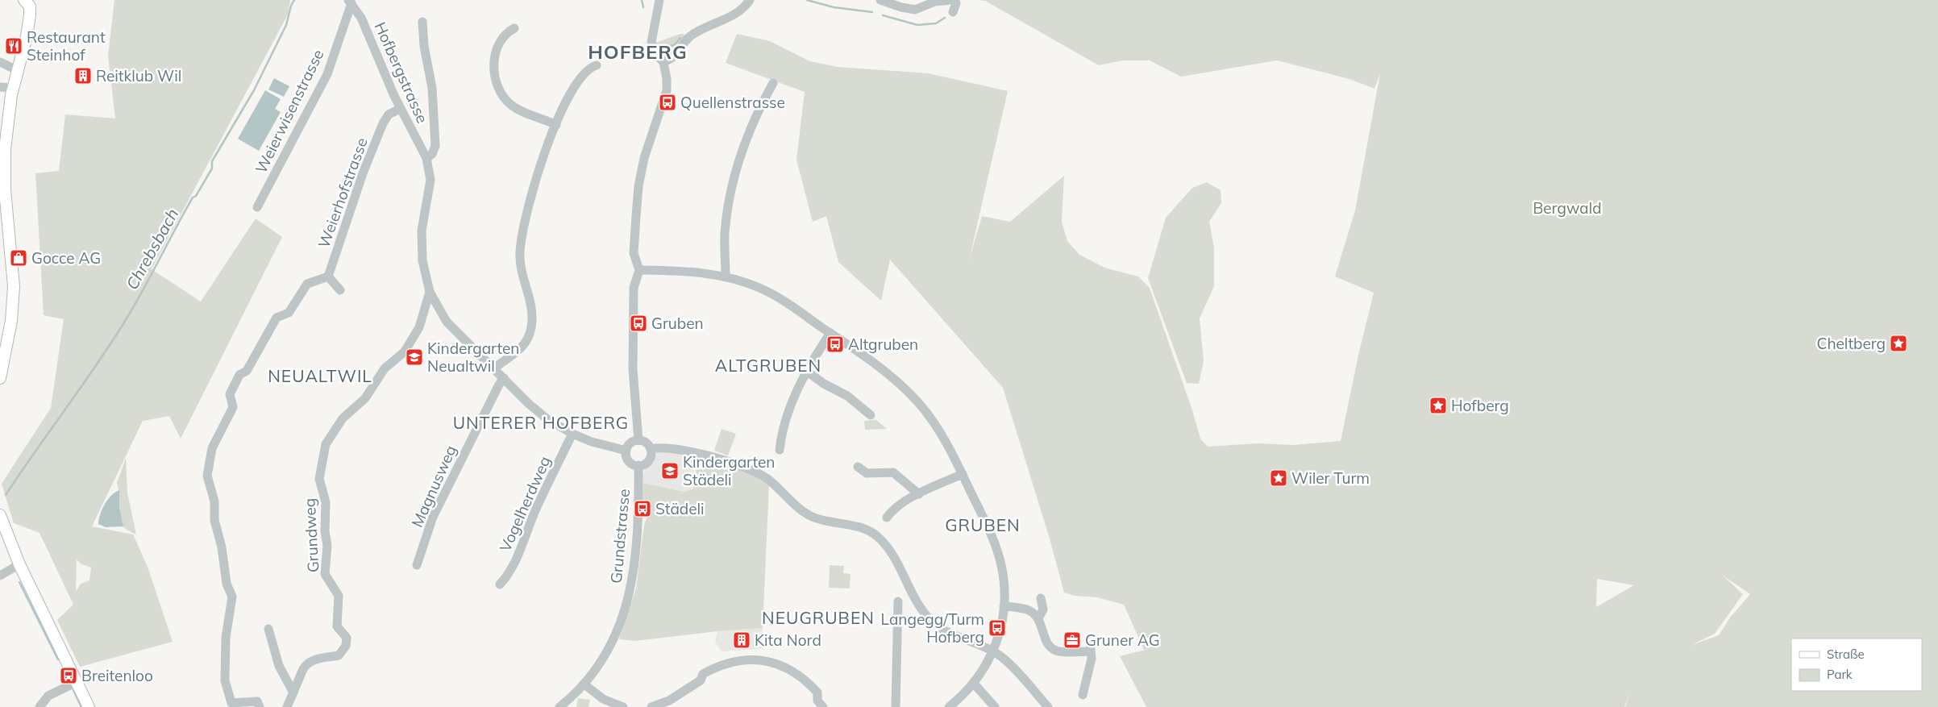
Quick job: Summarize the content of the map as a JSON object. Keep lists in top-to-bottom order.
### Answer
{
  "streets": {
    "street": [
      "Hofbergstrasse",
      "Weierwisenstrasse",
      "Weierhofstrasse",
      "Magnusweg",
      "Vogelherdweg",
      "Grundweg",
      "Grundstrasse"
    ]
  },
  "crossings": [
    ["Hofbergstrasse", "Weierwisenstrasse"],
    ["Hofbergstrasse", "Weierhofstrasse"],
    ["Hofbergstrasse", "Magnusweg"],
    ["Hofbergstrasse", "Vogelherdweg"],
    ["Hofbergstrasse", "Grundweg"],
    ["Hofbergstrasse", "Grundstrasse"]
  ],
  "districts": [
    "HOFBERG",
    "ALTGRUBEN",
    "NEUALTWIL",
    "UNTERER HOFBERG",
    "GRUBEN",
    "NEUGRUBEN"
  ],
  "water": ["Chrebsbach"],
  "parks": ["Bergwald"],
  "places": {
    "restaurant": ["Restaurant Steinhof"],
    "building": ["Reitklub Wil", "Kita Nord"],
    "bus stop": [
      "Quellenstrasse",
      "Gruben",
      "Altgruben",
      "Städeli",
      "Langegg/Turm Hofberg",
      "Breitenloo"
    ],
    "shop": ["Gocce AG"],
    "place": ["Cheltberg", "Hofberg", "Wiler Turm"],
    "school or university": ["Kindergarten Neualtwil", "Kindergarten Städeli"],
    "office": ["Gruner AG"]
  },
  "legend": ["Straße", "Park"]
}
